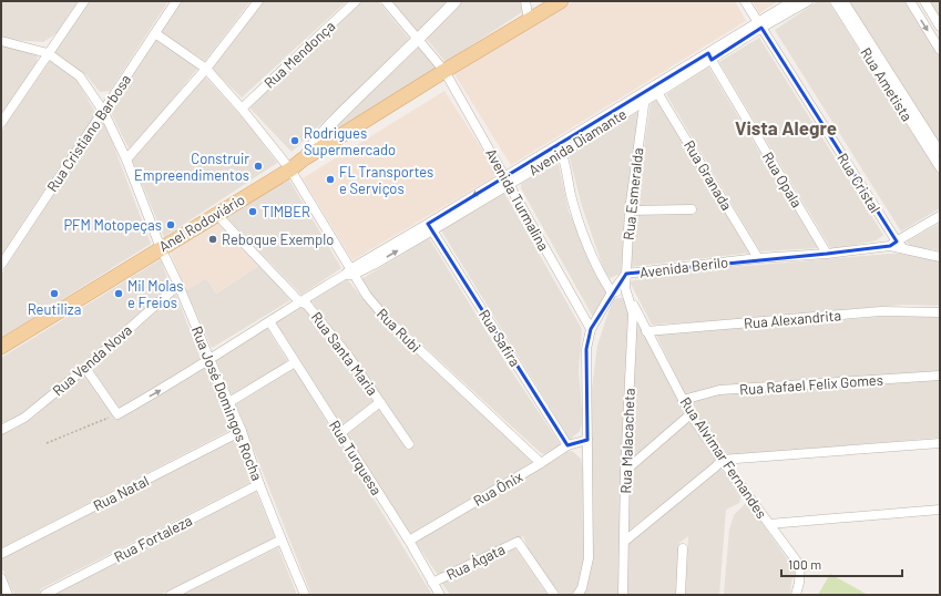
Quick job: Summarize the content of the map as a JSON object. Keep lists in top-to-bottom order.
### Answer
{
  "streets": {
    "main road": ["Anel Rodoviário"],
    "street": [
      "Rua Mendonça",
      "Rua Ametista",
      "Rua Cristiano Barbosa",
      "Avenida Diamante",
      "Rua Granada",
      "Rua Opala",
      "Rua Cristal",
      "Rua Esmeralda",
      "Avenida Turmalina",
      "Avenida Berilo",
      "Rua Alexandrita",
      "Rua Rubi",
      "Rua Safira",
      "Rua Santa Maria",
      "Rua Venda Nova",
      "Rua Rafael Felix Gomes",
      "Rua José Domingos Rocha",
      "Rua Malacacheta",
      "Rua Turquesa",
      "Rua Alvimar Fernandes",
      "Rua Ônix",
      "Rua Natal",
      "Rua Fortaleza",
      "Rua Ágata"
    ]
  },
  "crossings": [
    ["Rua Mendonça", "Rua Rubi"],
    ["Rua Cristiano Barbosa", "Rua Rubi"],
    ["Rua Cristiano Barbosa", "Rua José Domingos Rocha"],
    ["Avenida Diamante", "Rua Granada"],
    ["Avenida Diamante", "Rua Opala"],
    ["Avenida Diamante", "Rua Cristal"],
    ["Avenida Diamante", "Rua Esmeralda"],
    ["Avenida Diamante", "Avenida Turmalina"],
    ["Avenida Diamante", "Rua Rubi"],
    ["Avenida Diamante", "Rua Safira"],
    ["Avenida Diamante", "Rua Santa Maria"],
    ["Avenida Diamante", "Rua José Domingos Rocha"],
    ["Avenida Diamante", "Rua Turquesa"],
    ["Rua Granada", "Avenida Berilo"],
    ["Rua Opala", "Avenida Berilo"],
    ["Rua Cristal", "Avenida Berilo"],
    ["Rua Esmeralda", "Avenida Berilo"],
    ["Rua Esmeralda", "Rua Malacacheta"],
    ["Rua Esmeralda", "Rua Alvimar Fernandes"],
    ["Avenida Turmalina", "Anel Rodoviário"],
    ["Avenida Turmalina", "Avenida Berilo"],
    ["Anel Rodoviário", "Rua Rubi"],
    ["Anel Rodoviário", "Rua Santa Maria"],
    ["Anel Rodoviário", "Rua José Domingos Rocha"],
    ["Avenida Berilo", "Rua Ônix"],
    ["Rua Alexandrita", "Rua Alvimar Fernandes"],
    ["Rua Rubi", "Rua Ônix"],
    ["Rua Safira", "Rua Ônix"],
    ["Rua Venda Nova", "Rua José Domingos Rocha"],
    ["Rua Rafael Felix Gomes", "Rua Alvimar Fernandes"],
    ["Rua José Domingos Rocha", "Rua Natal"],
    ["Rua José Domingos Rocha", "Rua Fortaleza"],
    ["Rua Malacacheta", "Rua Alvimar Fernandes"],
    ["Rua Turquesa", "Rua Ônix"],
    ["Rua Turquesa", "Rua Ágata"]
  ],
  "districts": ["Vista Alegre"],
  "places": [
    "Rodrigues Supermercado",
    "Construir Empreendimentos",
    "FL Transportes e Serviços",
    "TIMBER",
    "PFM Motopeças",
    "Reboque Exemplo",
    "Reutiliza",
    "Mil Molas e Freios"
  ],
  "scale_bar": "100 m"
}
